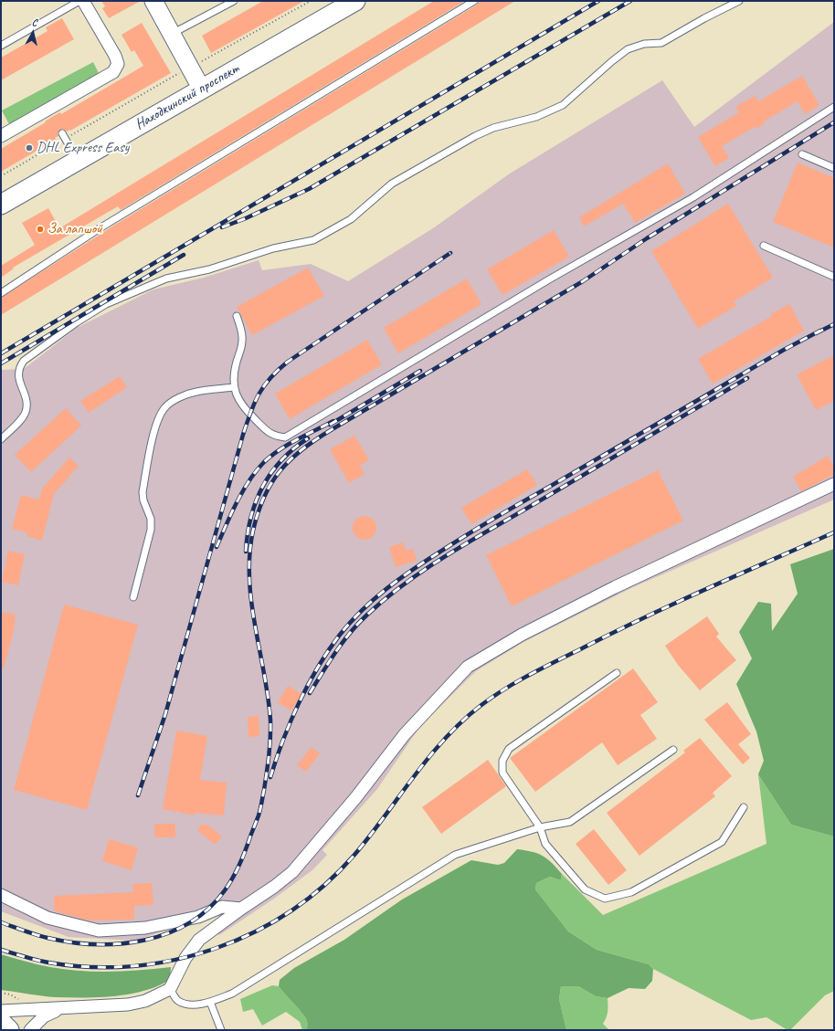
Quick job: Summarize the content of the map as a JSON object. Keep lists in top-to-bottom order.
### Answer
{
  "streets": {
    "main road": ["Находкинский проспект"]
  },
  "places": ["DHL Express Easy", "За лапшой"],
  "north": "top"
}
